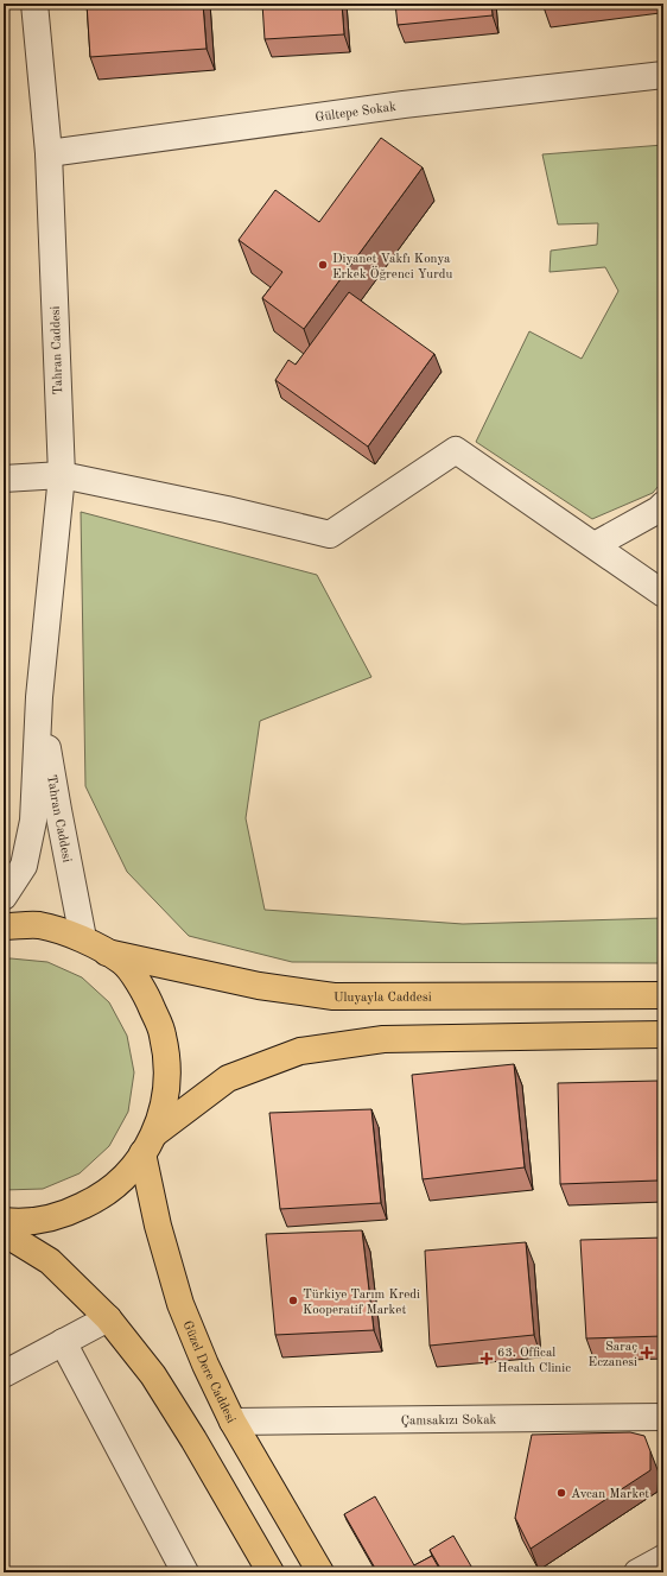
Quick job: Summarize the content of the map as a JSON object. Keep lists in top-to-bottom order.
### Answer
{
  "streets": {
    "main road": ["Uluyayla Caddesi", "Güzel Dere Caddesi"],
    "street": ["Gültepe Sokak", "Tahran Caddesi", "Çamsakızı Sokak"]
  },
  "crossings": [
    ["Gültepe Sokak", "Tahran Caddesi"],
    ["Güzel Dere Caddesi", "Çamsakızı Sokak"]
  ],
  "places": {
    "other": ["Diyanet Vakfı Konya Erkek Öğrenci Yurdu", "Türkiye Tarım Kredi Kooperatif Market", "Avcan Market"],
    "health": ["Saraç Eczanesi", "63. Offical Health Clinic"]
  }
}
